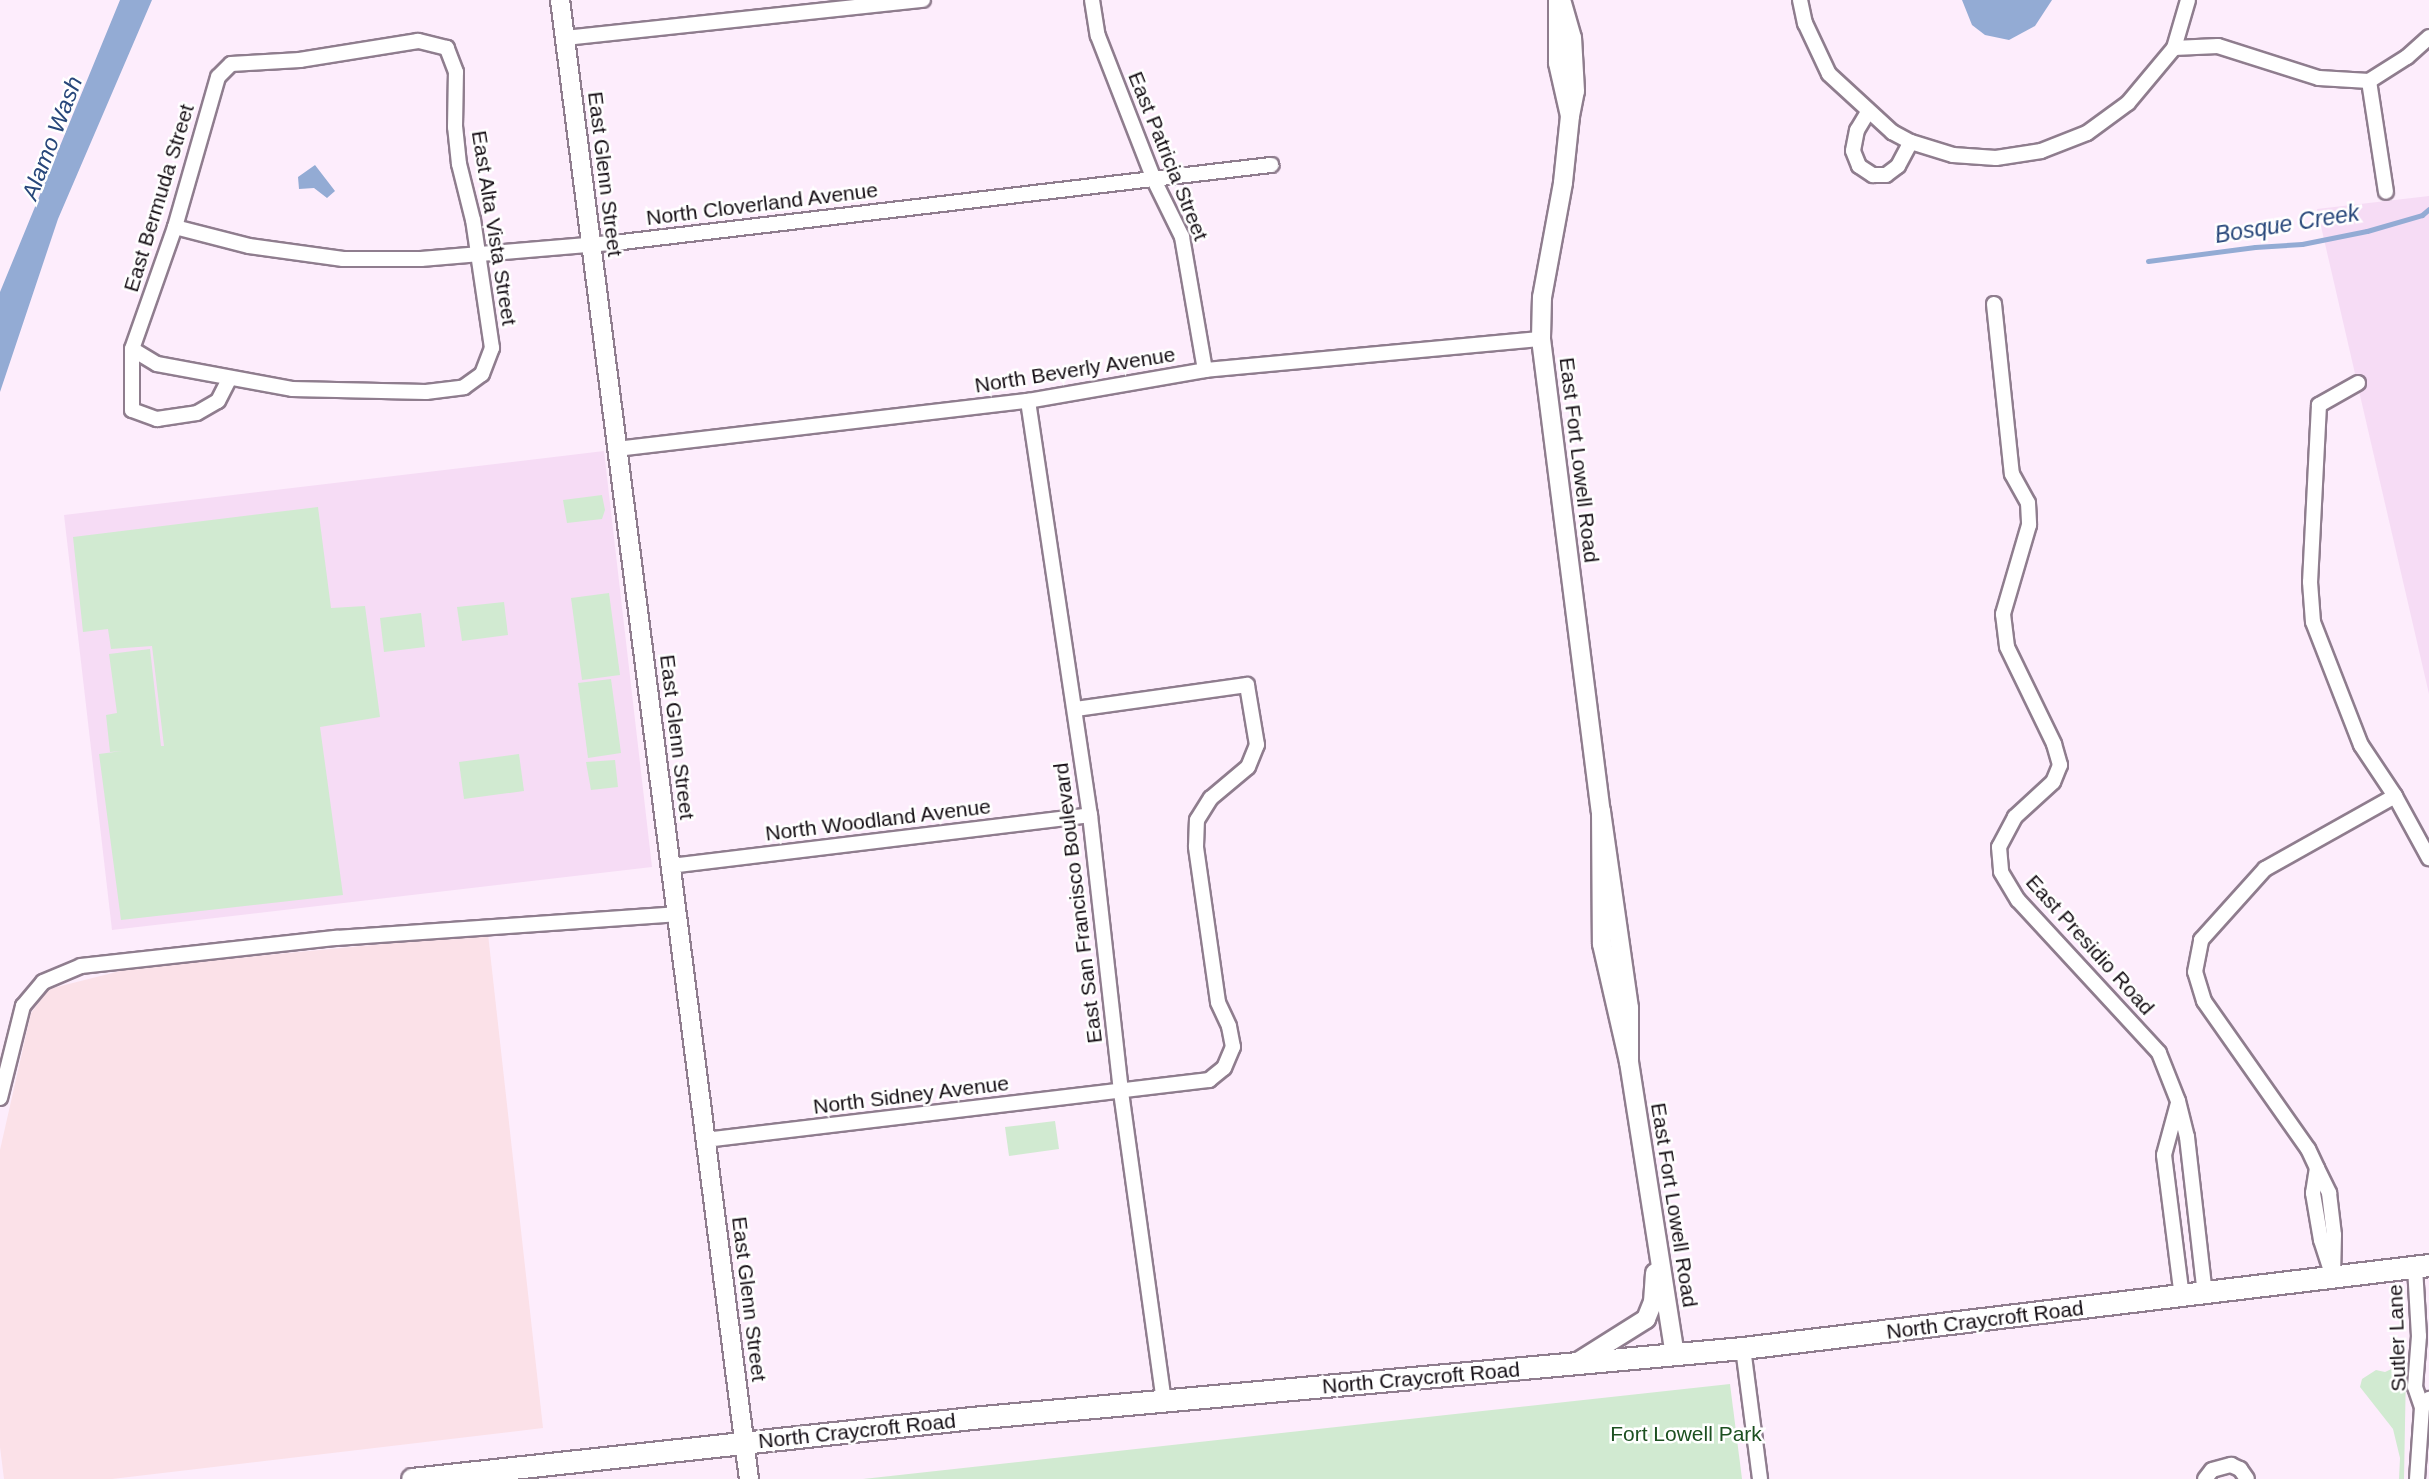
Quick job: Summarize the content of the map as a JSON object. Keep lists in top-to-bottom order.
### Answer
{
  "streets": {
    "main road": ["North Craycroft Road"],
    "street": [
      "East Patricia Street",
      "East Glenn Street",
      "East Bermuda Street",
      "North Cloverland Avenue",
      "East Alta Vista Street",
      "North Beverly Avenue",
      "East Fort Lowell Road",
      "North Woodland Avenue",
      "East San Francisco Boulevard",
      "East Presidio Road",
      "North Sidney Avenue",
      "Sutler Lane"
    ]
  },
  "crossings": [
    ["East Patricia Street", "North Cloverland Avenue"],
    ["East Patricia Street", "North Beverly Avenue"],
    ["East Glenn Street", "North Cloverland Avenue"],
    ["East Glenn Street", "North Beverly Avenue"],
    ["East Glenn Street", "North Woodland Avenue"],
    ["East Glenn Street", "North Sidney Avenue"],
    ["East Glenn Street", "North Craycroft Road"],
    ["East Bermuda Street", "North Cloverland Avenue"],
    ["East Bermuda Street", "East Alta Vista Street"],
    ["North Cloverland Avenue", "East Alta Vista Street"],
    ["North Beverly Avenue", "East Fort Lowell Road"],
    ["North Beverly Avenue", "East San Francisco Boulevard"],
    ["East Fort Lowell Road", "North Craycroft Road"],
    ["North Woodland Avenue", "East San Francisco Boulevard"],
    ["East San Francisco Boulevard", "North Sidney Avenue"],
    ["East San Francisco Boulevard", "North Craycroft Road"],
    ["East Presidio Road", "North Craycroft Road"],
    ["North Craycroft Road", "Sutler Lane"]
  ],
  "water": ["Alamo Wash", "Bosque Creek"],
  "parks": ["Fort Lowell Park"]
}
